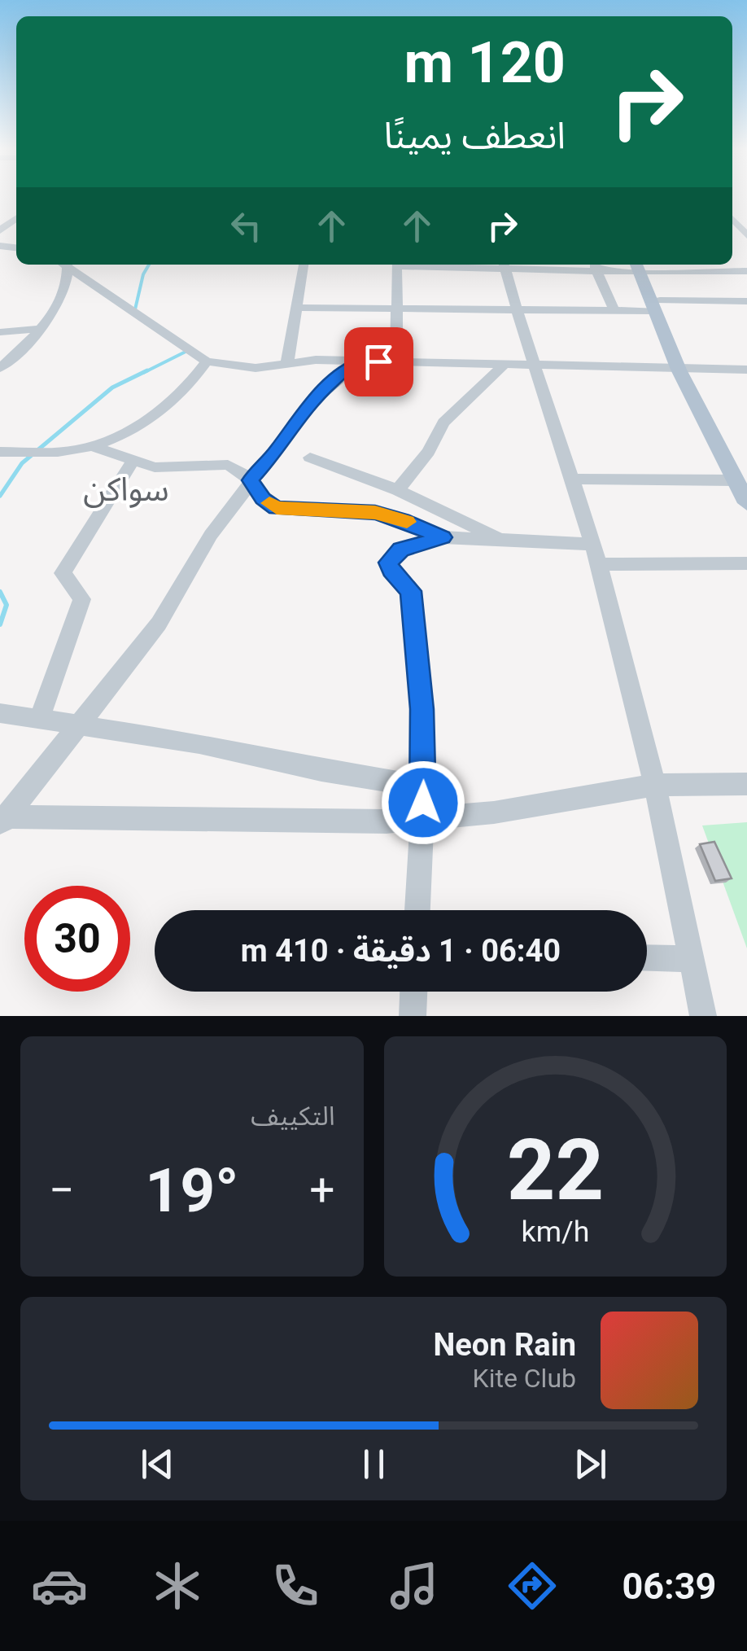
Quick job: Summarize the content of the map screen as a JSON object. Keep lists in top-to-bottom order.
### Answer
{
  "districts": ["سواكن"],
  "page": {
    "turn": ["120 m", "انعطف يمينًا"],
    "limit": "30",
    "trip": "06:40 · 1 دقيقة · 410 m",
    "tile": "التكييف",
    "heat": ["−", "19°", "+"],
    "song": ["Neon Rain", "Kite Club"],
    "tabs": "06:39",
    "gauge": ["22", "km/h"]
  }
}
